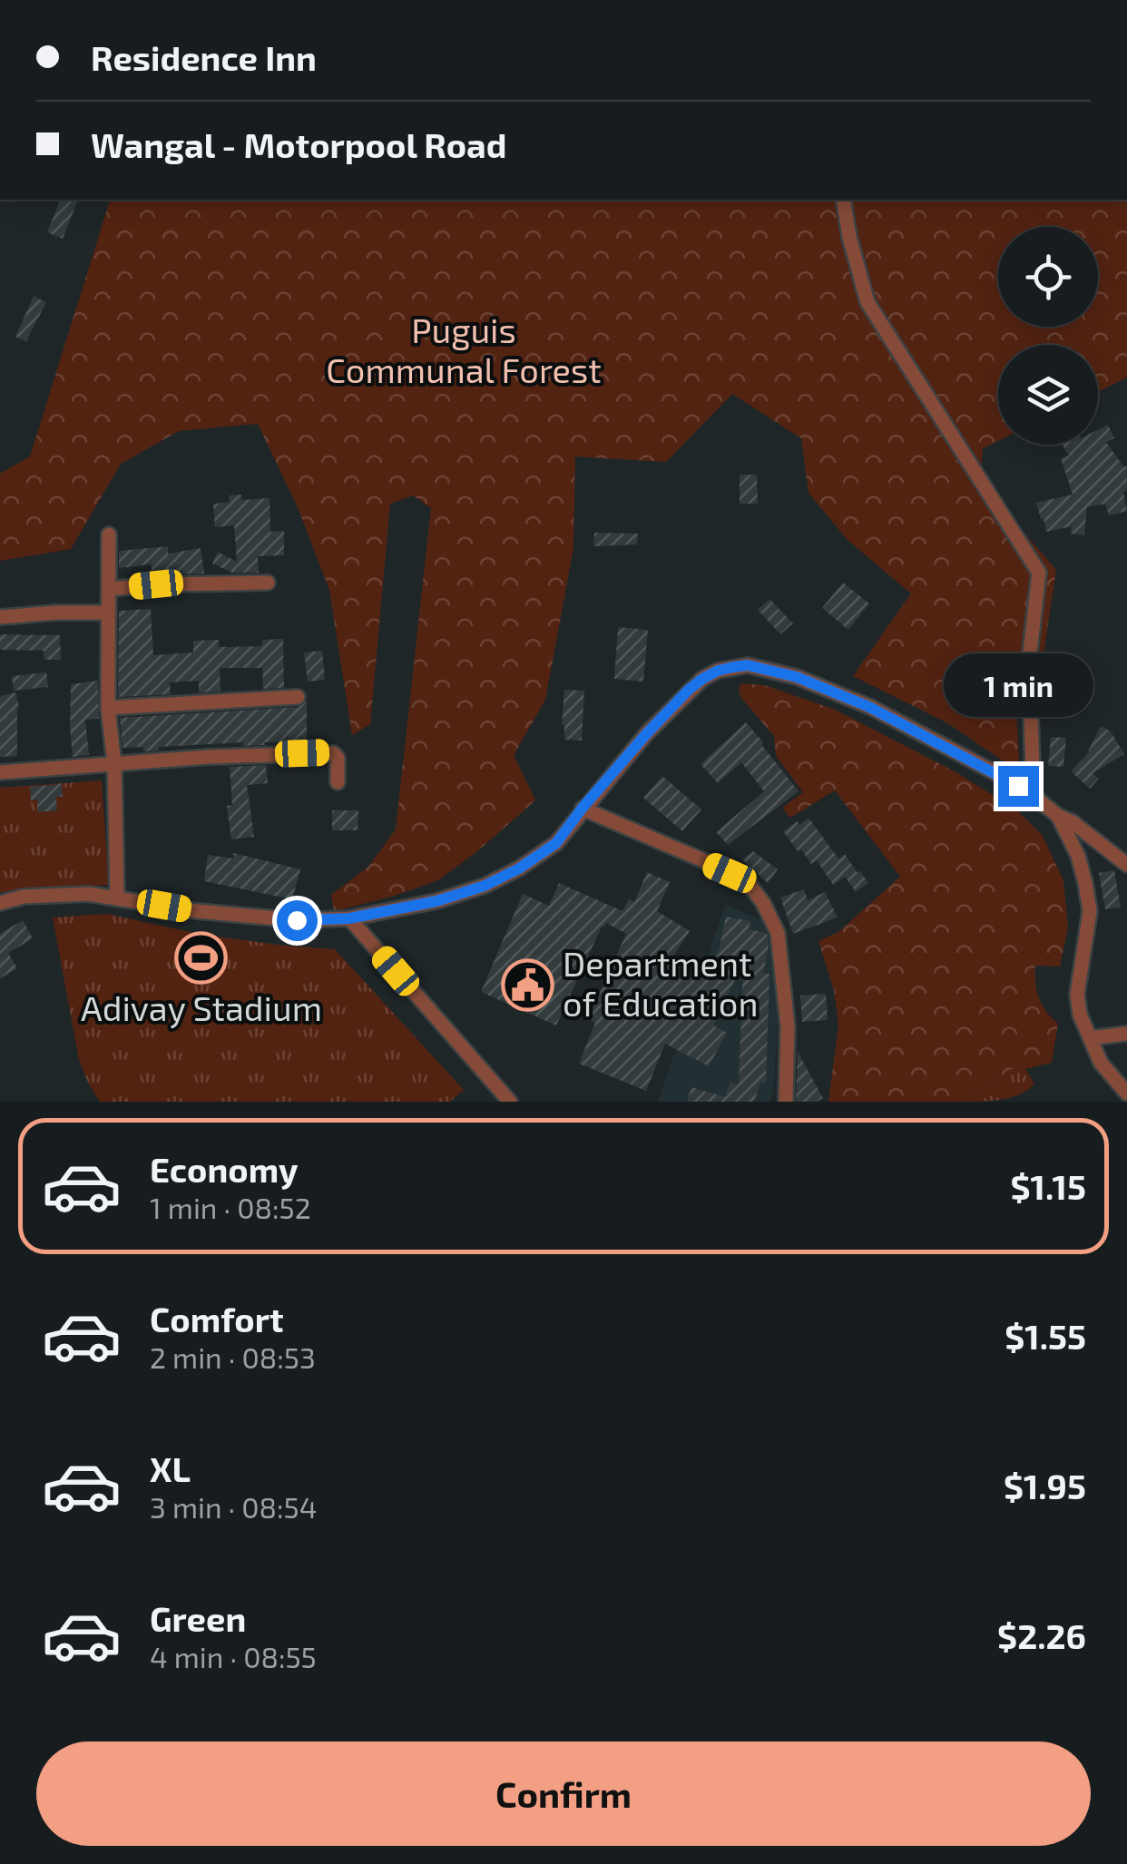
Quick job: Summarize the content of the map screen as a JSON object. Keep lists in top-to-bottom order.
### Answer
{
  "parks": ["Puguis Communal Forest"],
  "places": {
    "sports": ["Adivay Stadium"],
    "public building": ["Department of Education"]
  },
  "page": {
    "banner": ["Residence Inn", "Wangal - Motorpool Road"],
    "bubble": "1 min",
    "list": [
      {
        "name": "Economy",
        "note": "1 min · 08:52",
        "value": "$1.15"
      },
      {
        "name": "Comfort",
        "note": "2 min · 08:53",
        "value": "$1.55"
      },
      {
        "name": "XL",
        "note": "3 min · 08:54",
        "value": "$1.95"
      },
      {
        "name": "Green",
        "note": "4 min · 08:55",
        "value": "$2.26"
      }
    ],
    "buttons": "Confirm"
  }
}
